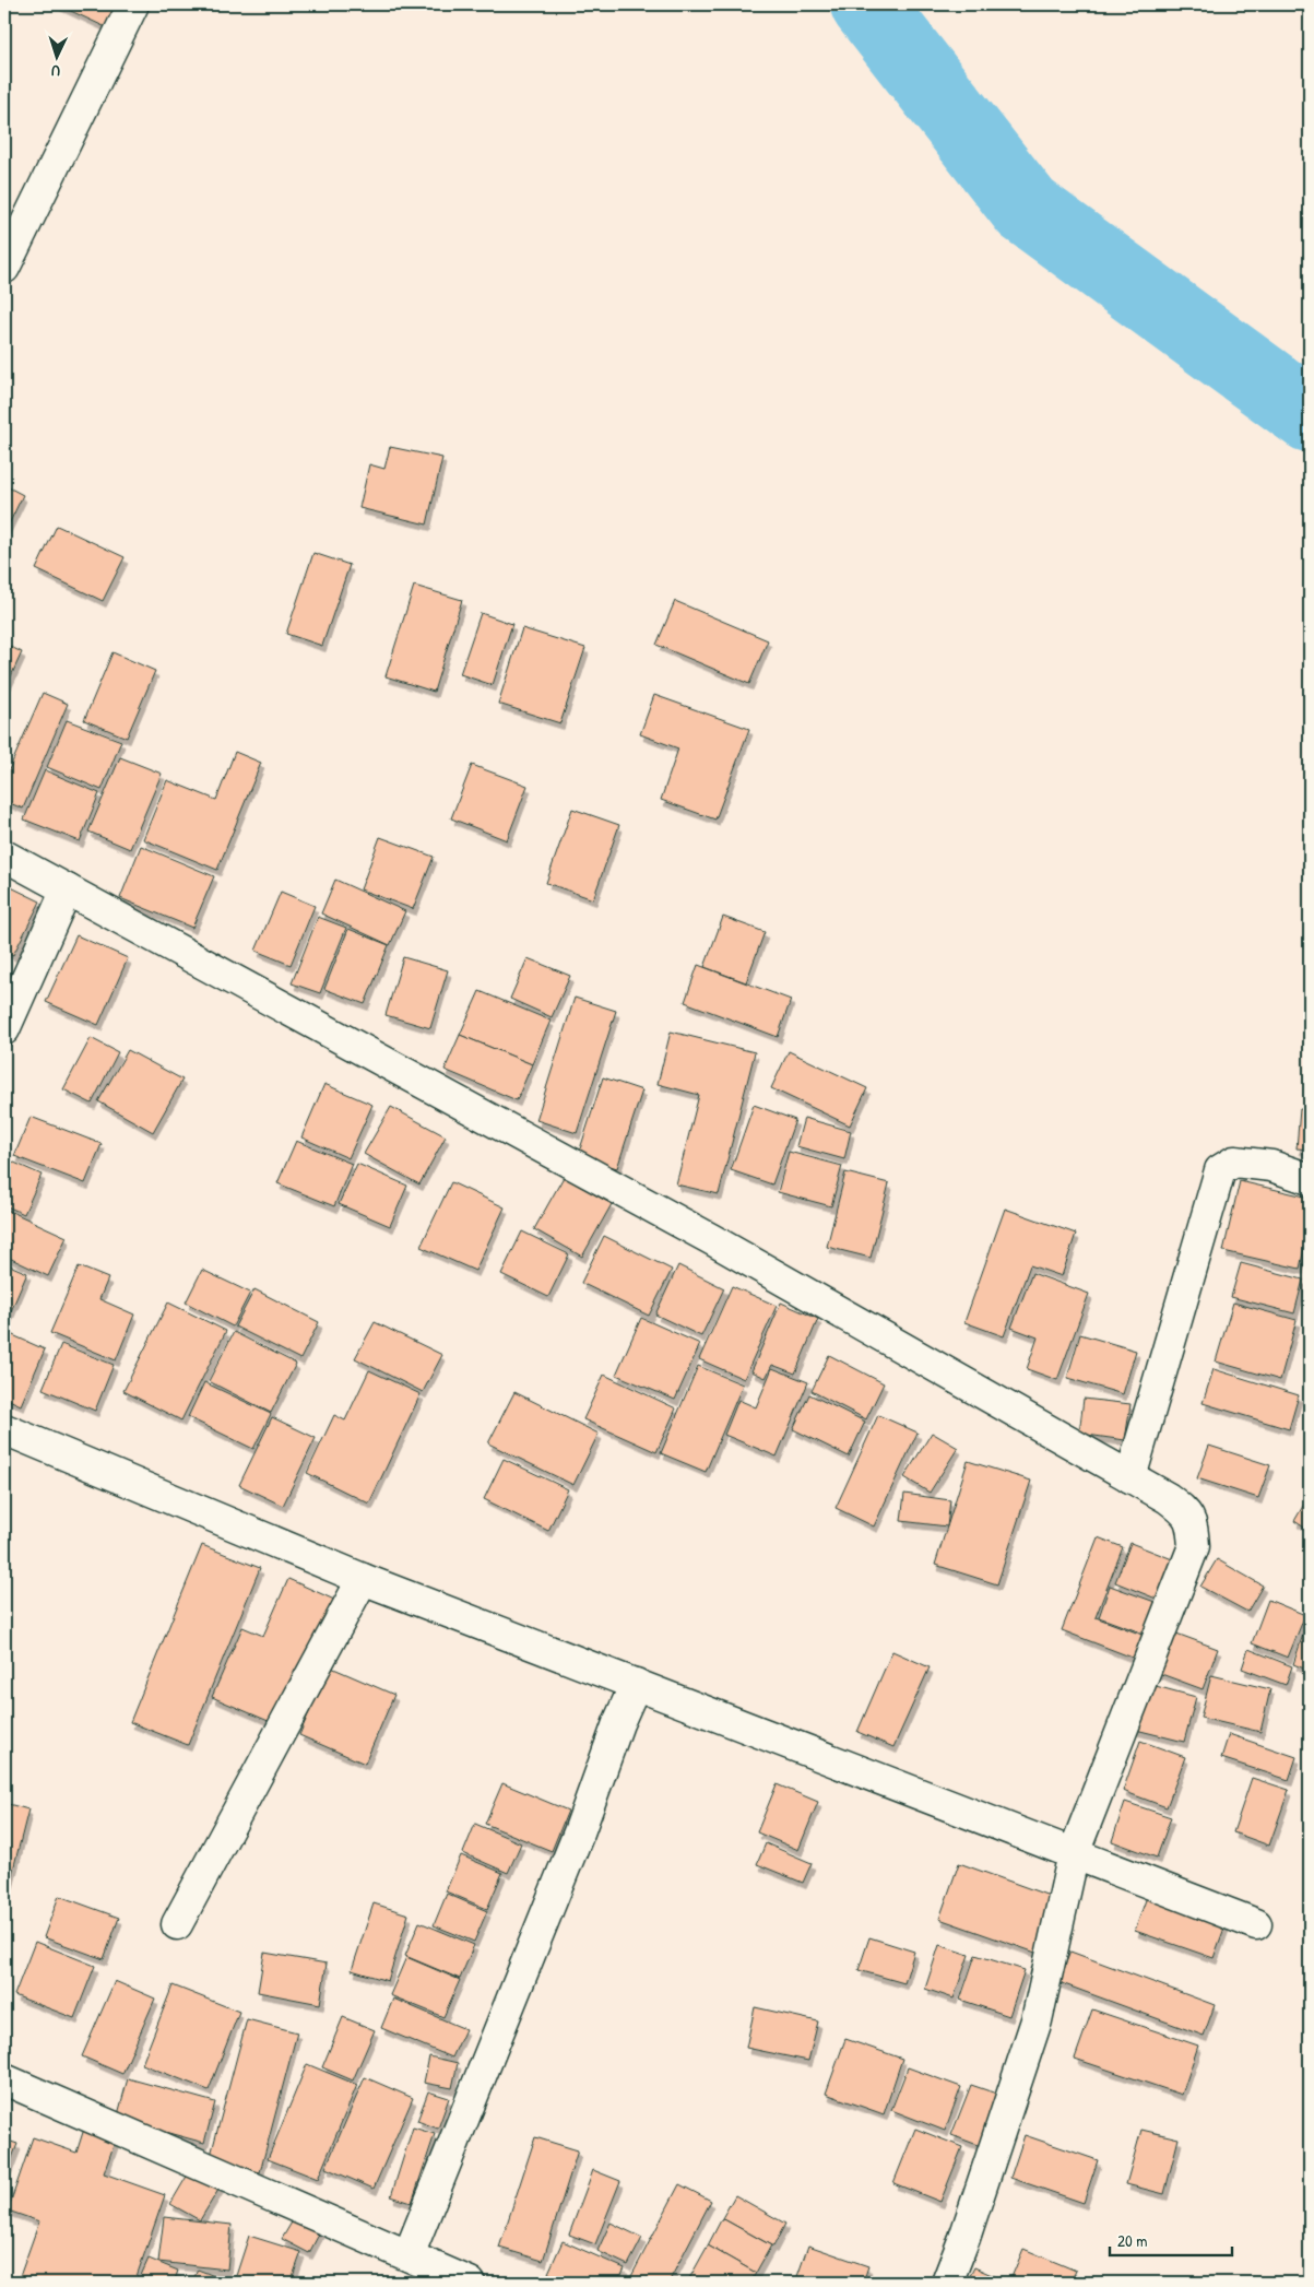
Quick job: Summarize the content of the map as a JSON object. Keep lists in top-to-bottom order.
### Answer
{
  "scale_bar": "20 m",
  "north": "bottom"
}
